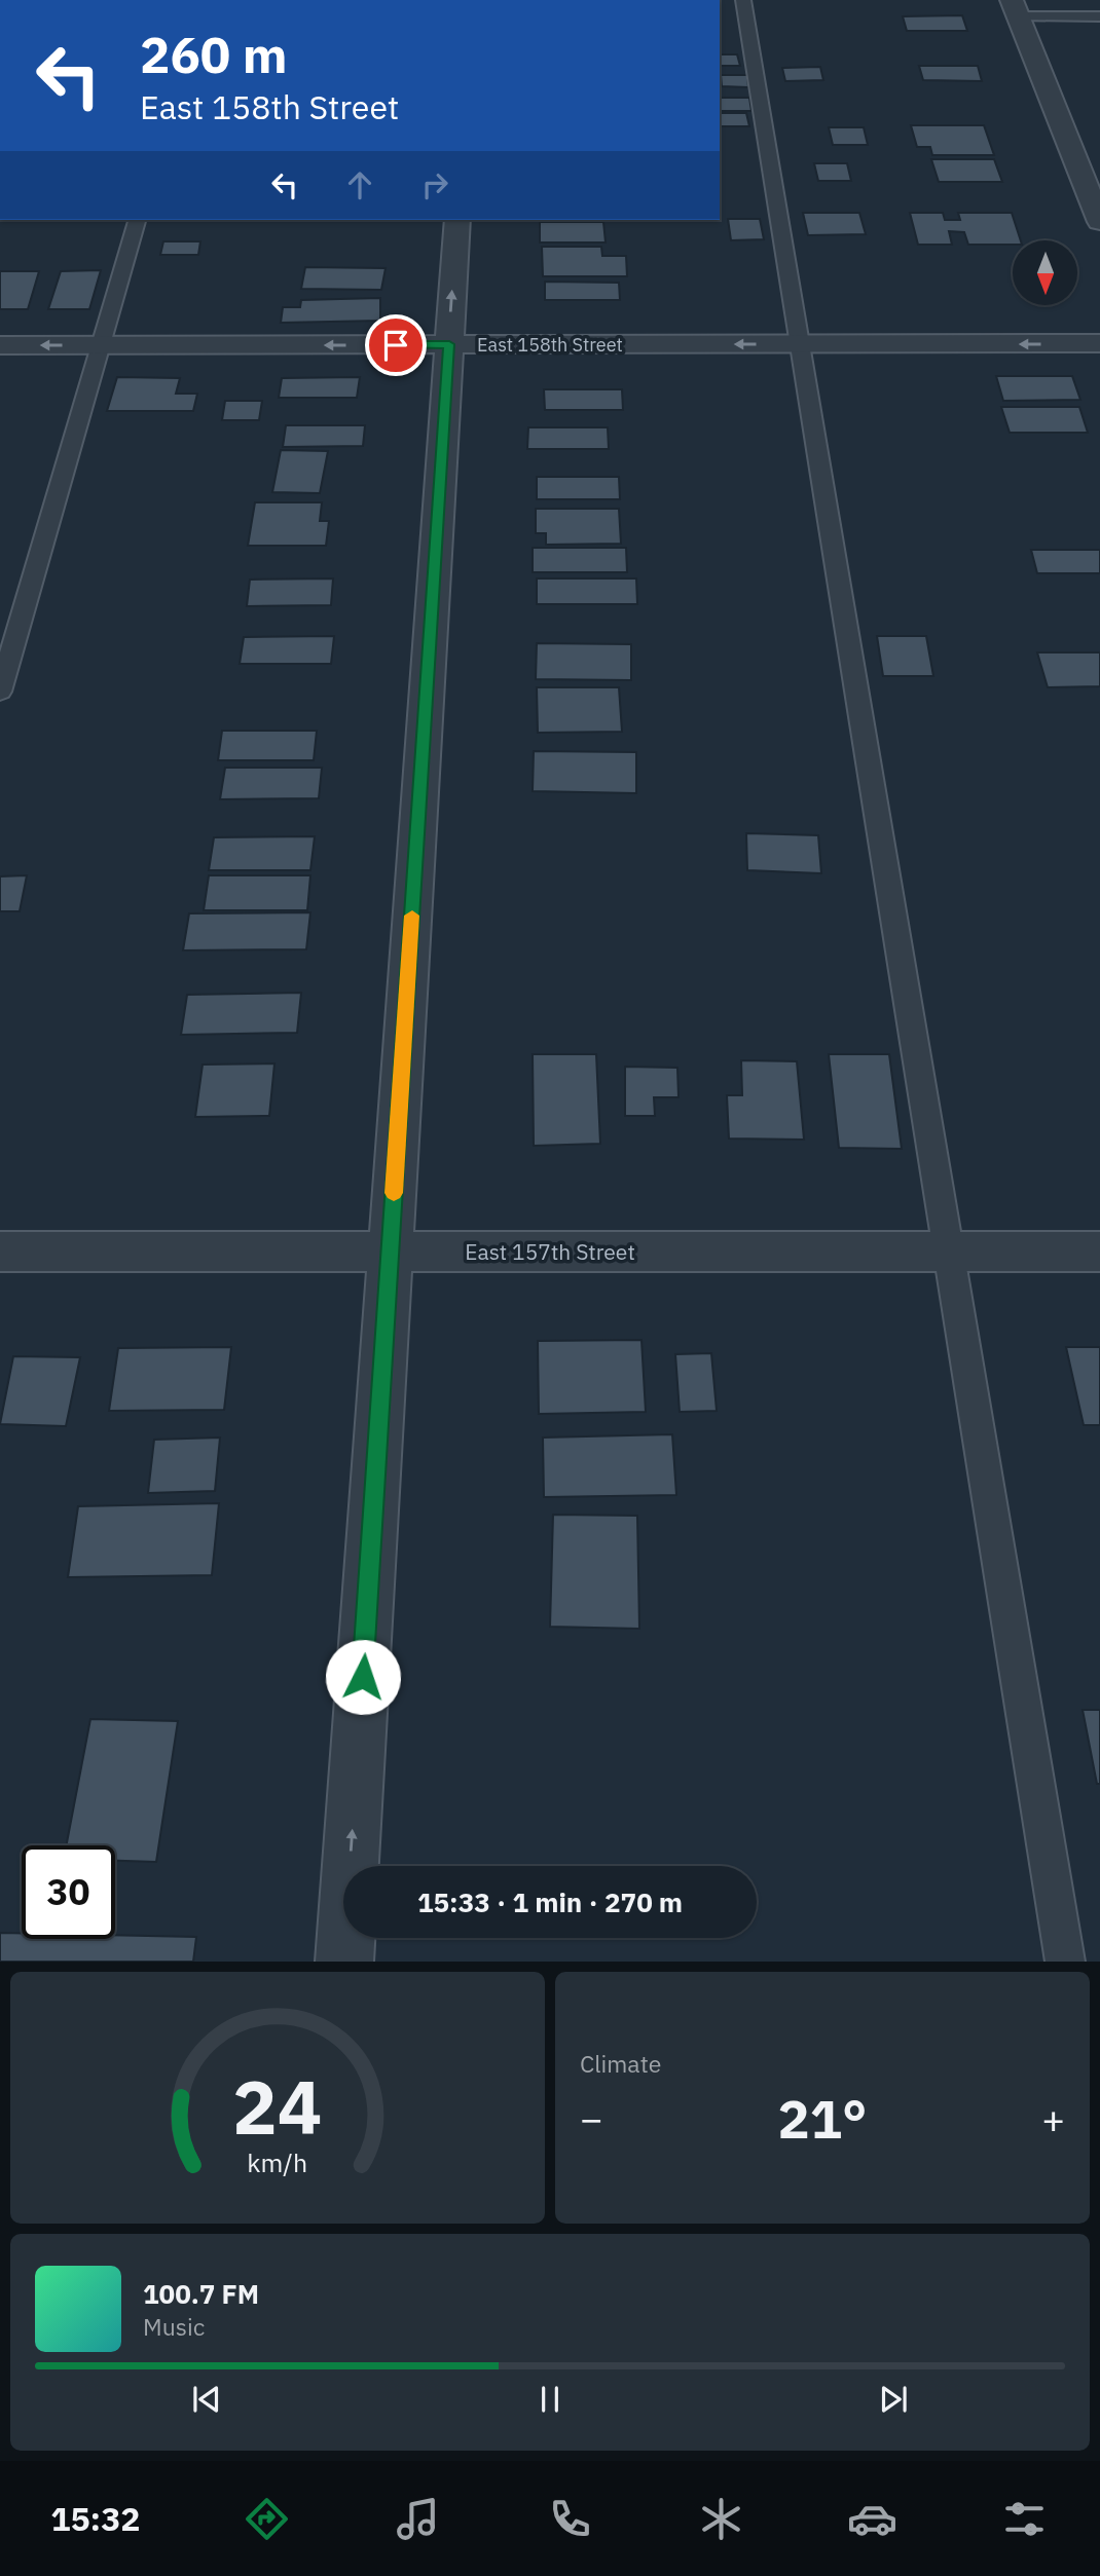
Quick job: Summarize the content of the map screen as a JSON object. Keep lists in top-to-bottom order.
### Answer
{
  "streets": {
    "street": ["East 158th Street", "East 157th Street"]
  },
  "one_way": ["East 158th Street"],
  "north": "bottom",
  "page": {
    "turn": ["260 m", "East 158th Street"],
    "limit": "30",
    "trip": "15:33 · 1 min · 270 m",
    "tile": "Climate",
    "heat": ["−", "21°", "+"],
    "song": ["100.7 FM", "Music"],
    "tabs": "15:32",
    "gauge": ["24", "km/h"]
  }
}
